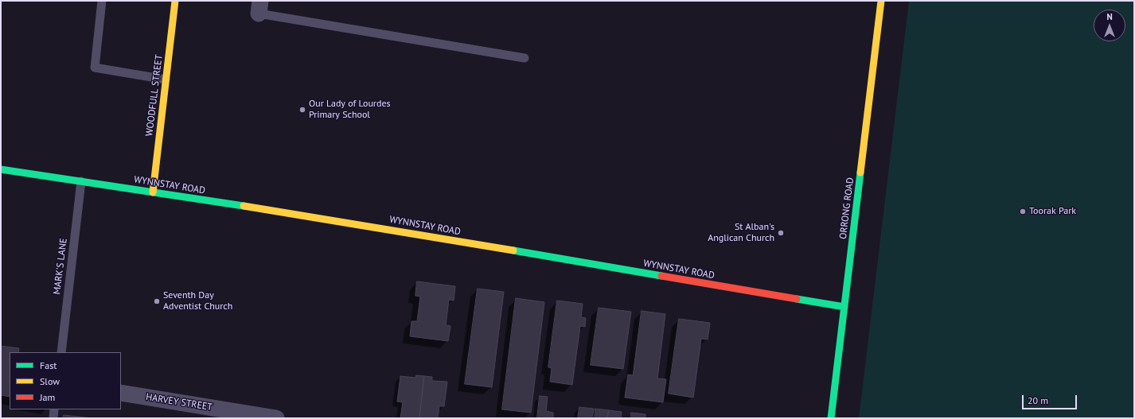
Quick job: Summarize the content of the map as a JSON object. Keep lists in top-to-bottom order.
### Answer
{
  "streets": {
    "street": [
      "WOODFULL STREET",
      "WYNNSTAY ROAD",
      "ORRONG ROAD",
      "HARVEY STREET"
    ],
    "lane": ["MARK'S LANE"]
  },
  "crossings": [
    ["WOODFULL STREET", "WYNNSTAY ROAD"],
    ["WYNNSTAY ROAD", "ORRONG ROAD"],
    ["WYNNSTAY ROAD", "MARK'S LANE"]
  ],
  "places": [
    "Our Lady of Lourdes Primary School",
    "Toorak Park",
    "St Alban's Anglican Church",
    "Seventh Day Adventist Church"
  ],
  "legend": ["Fast", "Slow", "Jam"],
  "scale_bar": "20 m",
  "north": "top"
}
